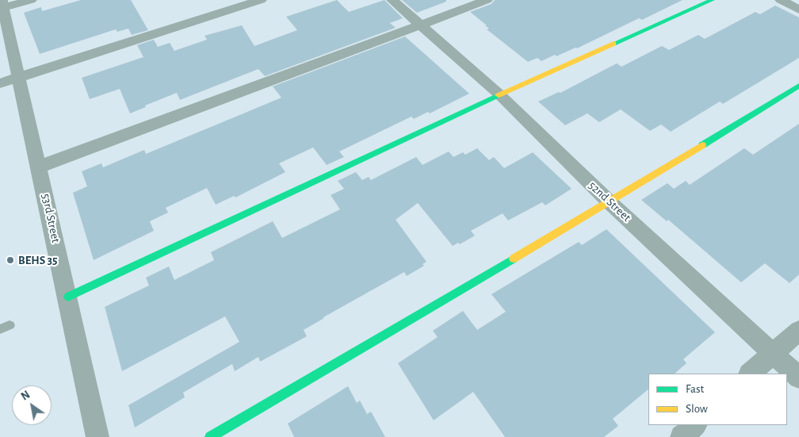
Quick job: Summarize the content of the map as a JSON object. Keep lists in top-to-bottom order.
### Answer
{
  "streets": {
    "street": ["52nd Street", "53rd Street"]
  },
  "places": ["BEHS 35"],
  "legend": ["Fast", "Slow"],
  "north": "top left"
}
